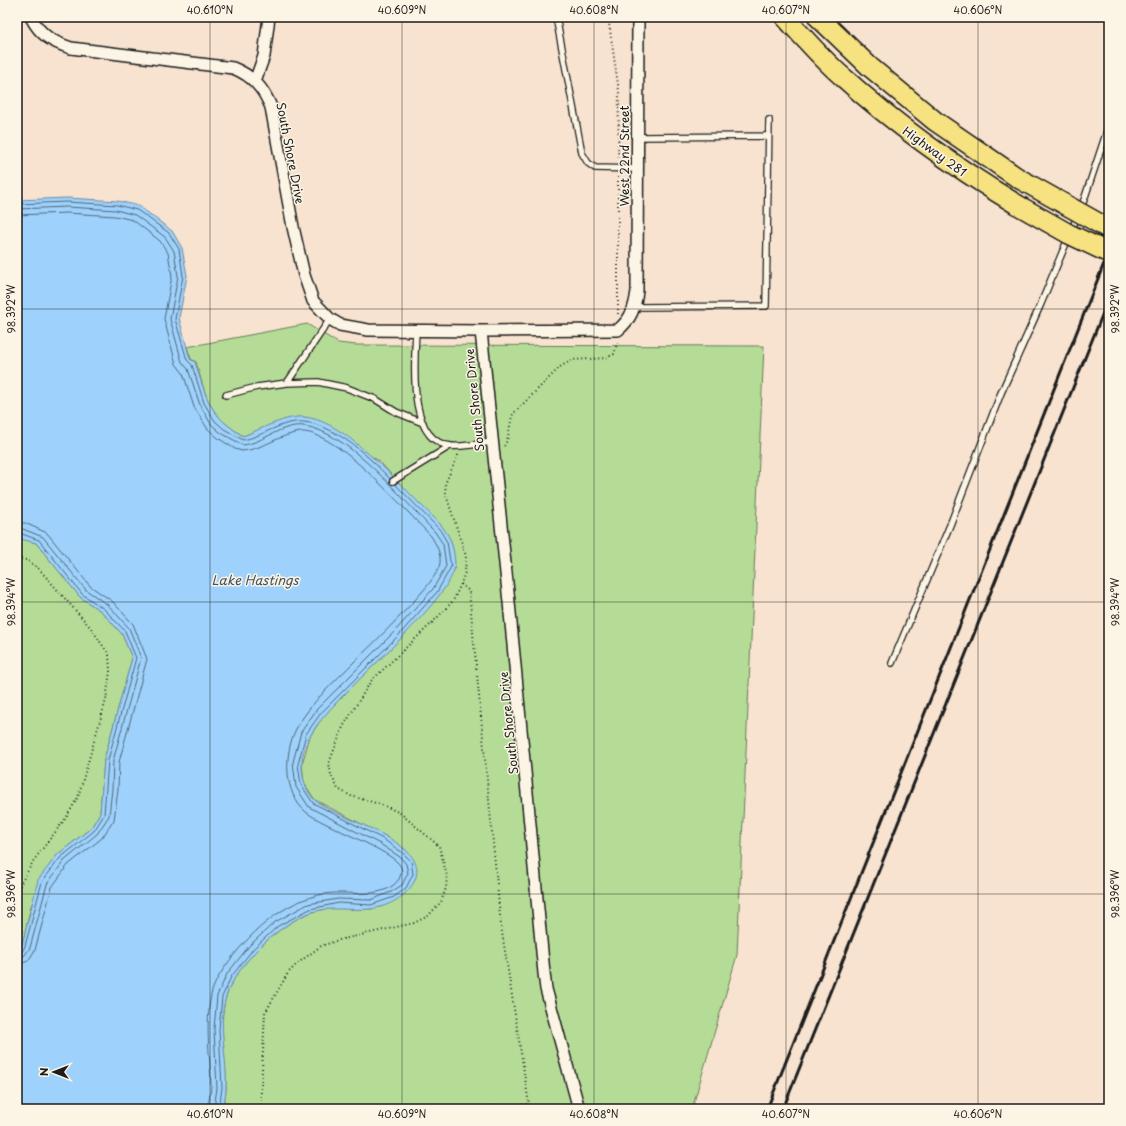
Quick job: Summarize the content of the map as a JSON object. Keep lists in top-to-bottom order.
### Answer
{
  "streets": {
    "highway": ["Highway 281"],
    "street": ["South Shore Drive", "West 22nd Street"]
  },
  "water": ["Lake Hastings"],
  "north": "left",
  "coordinates": [
    "40.610°N",
    "40.609°N",
    "40.608°N",
    "40.607°N",
    "40.606°N",
    "98.392°W",
    "98.394°W",
    "98.396°W"
  ]
}
